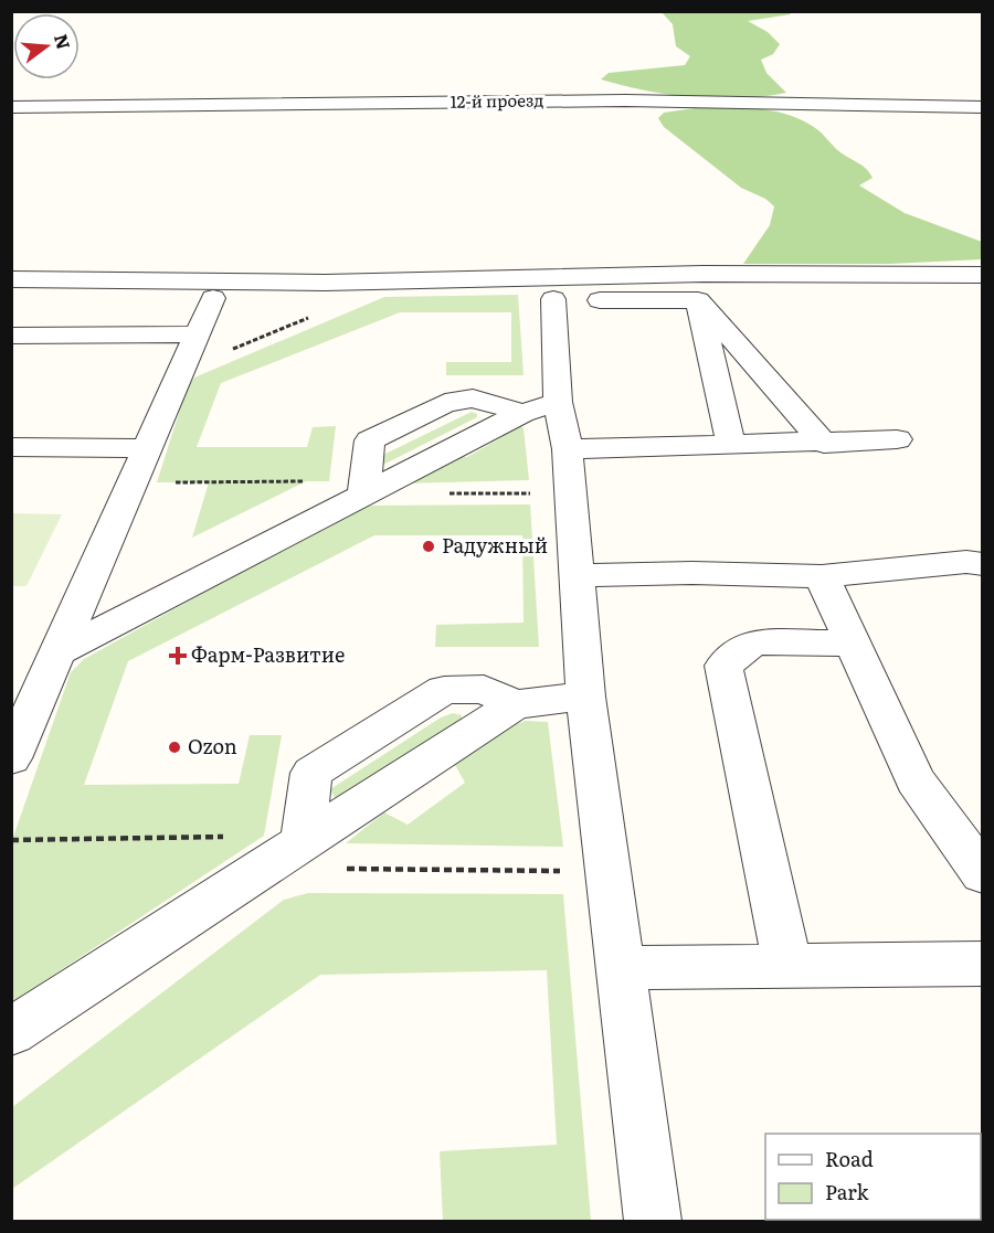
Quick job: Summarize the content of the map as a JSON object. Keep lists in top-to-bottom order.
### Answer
{
  "streets": {
    "street": ["12-й проезд"]
  },
  "places": {
    "other": ["Радужный", "Ozon"],
    "health": ["Фарм-Развитие"]
  },
  "legend": ["Road", "Park"],
  "north": "right"
}
